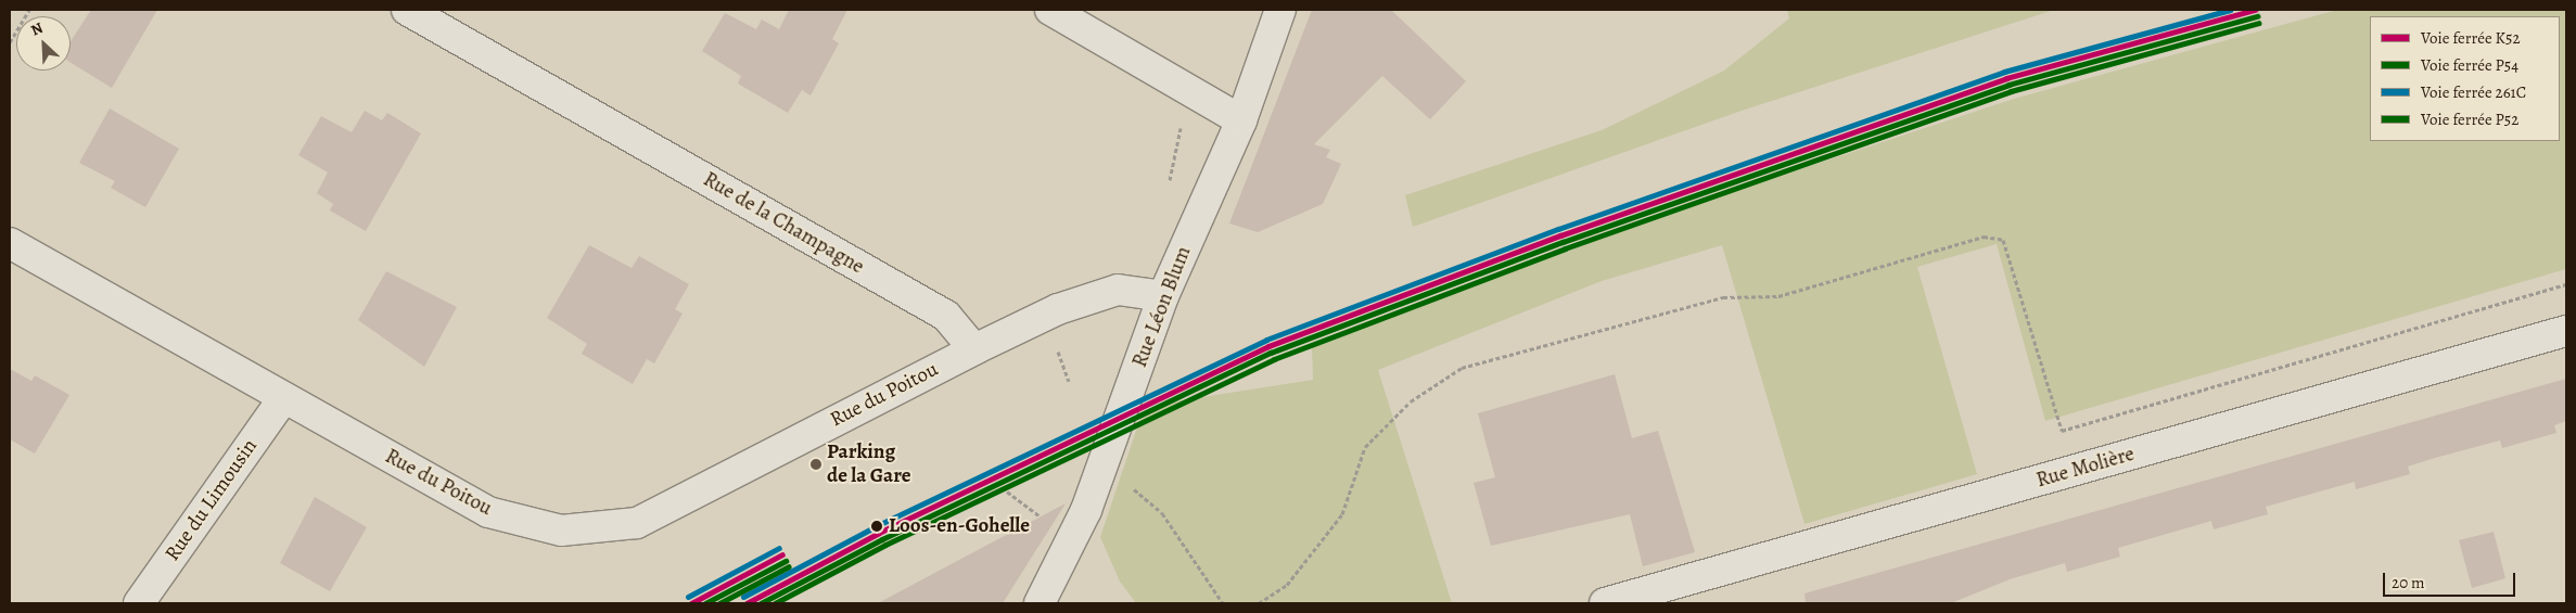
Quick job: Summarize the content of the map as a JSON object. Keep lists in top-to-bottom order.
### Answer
{
  "streets": {
    "street": [
      "Rue de la Champagne",
      "Rue Léon Blum",
      "Rue du Poitou",
      "Rue Molière",
      "Rue du Limousin"
    ]
  },
  "crossings": [
    ["Rue de la Champagne", "Rue du Poitou"],
    ["Rue du Poitou", "Rue du Limousin"]
  ],
  "places": ["Parking de la Gare", "Loos-en-Gohelle"],
  "lines": [
    "rail line K52",
    "rail line 261C",
    "rail line P54",
    "rail line P52"
  ],
  "legend": [
    "Voie ferrée K52",
    "Voie ferrée P54",
    "Voie ferrée 261C",
    "Voie ferrée P52"
  ],
  "scale_bar": "20 m",
  "north": "top left"
}
